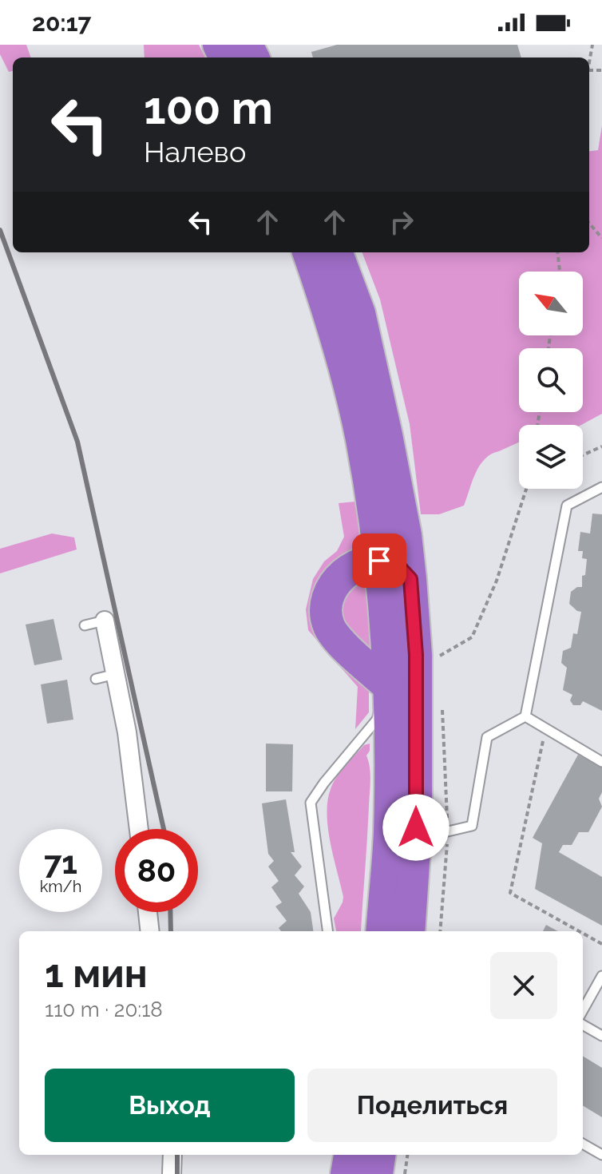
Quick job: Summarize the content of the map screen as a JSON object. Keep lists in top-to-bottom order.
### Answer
{
  "north": "top left",
  "page": {
    "status": "20:17",
    "turn": ["100 m", "Налево"],
    "speed": "71 km/h",
    "limit": "80",
    "heading": ["1 мин", "110 m · 20:18"],
    "buttons": ["Выход", "Поделиться"]
  }
}
